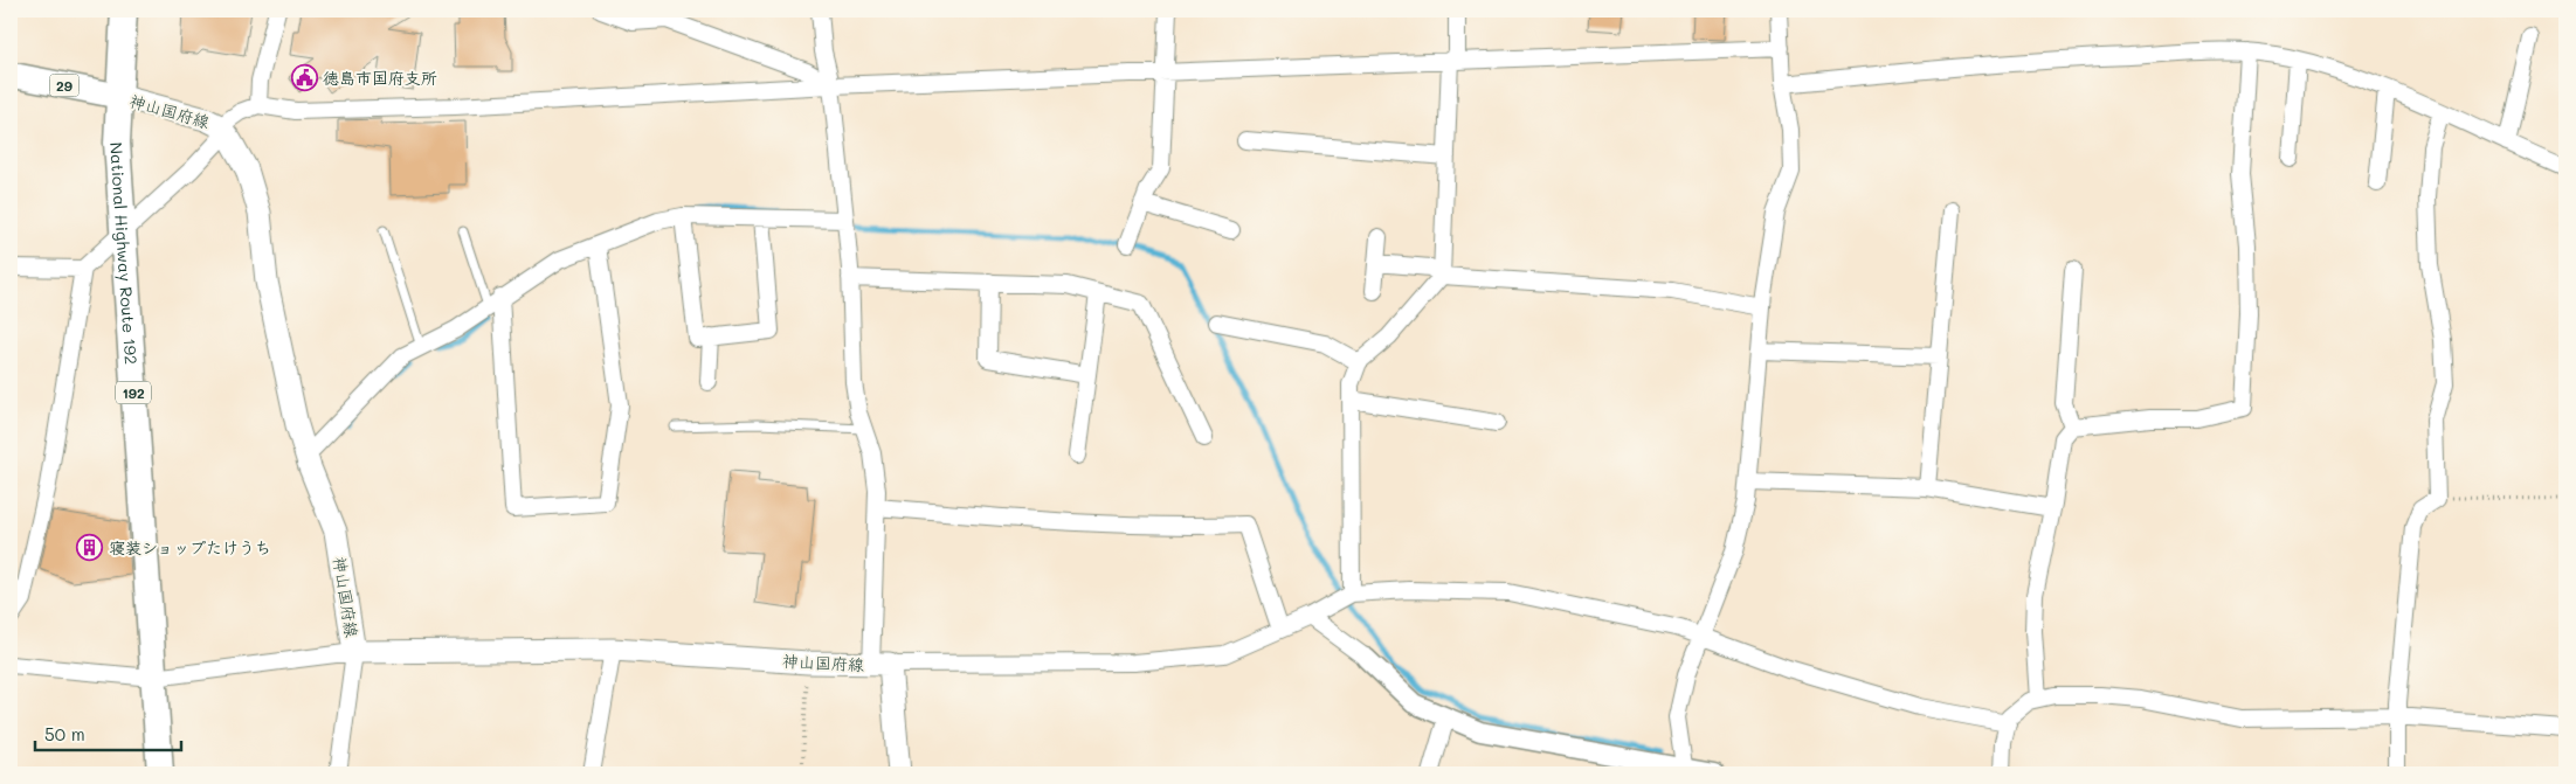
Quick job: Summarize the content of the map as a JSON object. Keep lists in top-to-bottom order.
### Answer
{
  "streets": {
    "highway": ["National Highway Route 192", "192"],
    "main road": ["29", "神山国府線"]
  },
  "crossings": [
    ["29", "神山国府線"],
    ["29", "National Highway Route 192"],
    ["神山国府線", "National Highway Route 192"]
  ],
  "places": {
    "public building": ["徳島市国府支所"],
    "building": ["寝装ショップたけうち"]
  },
  "scale_bar": "50 m"
}
